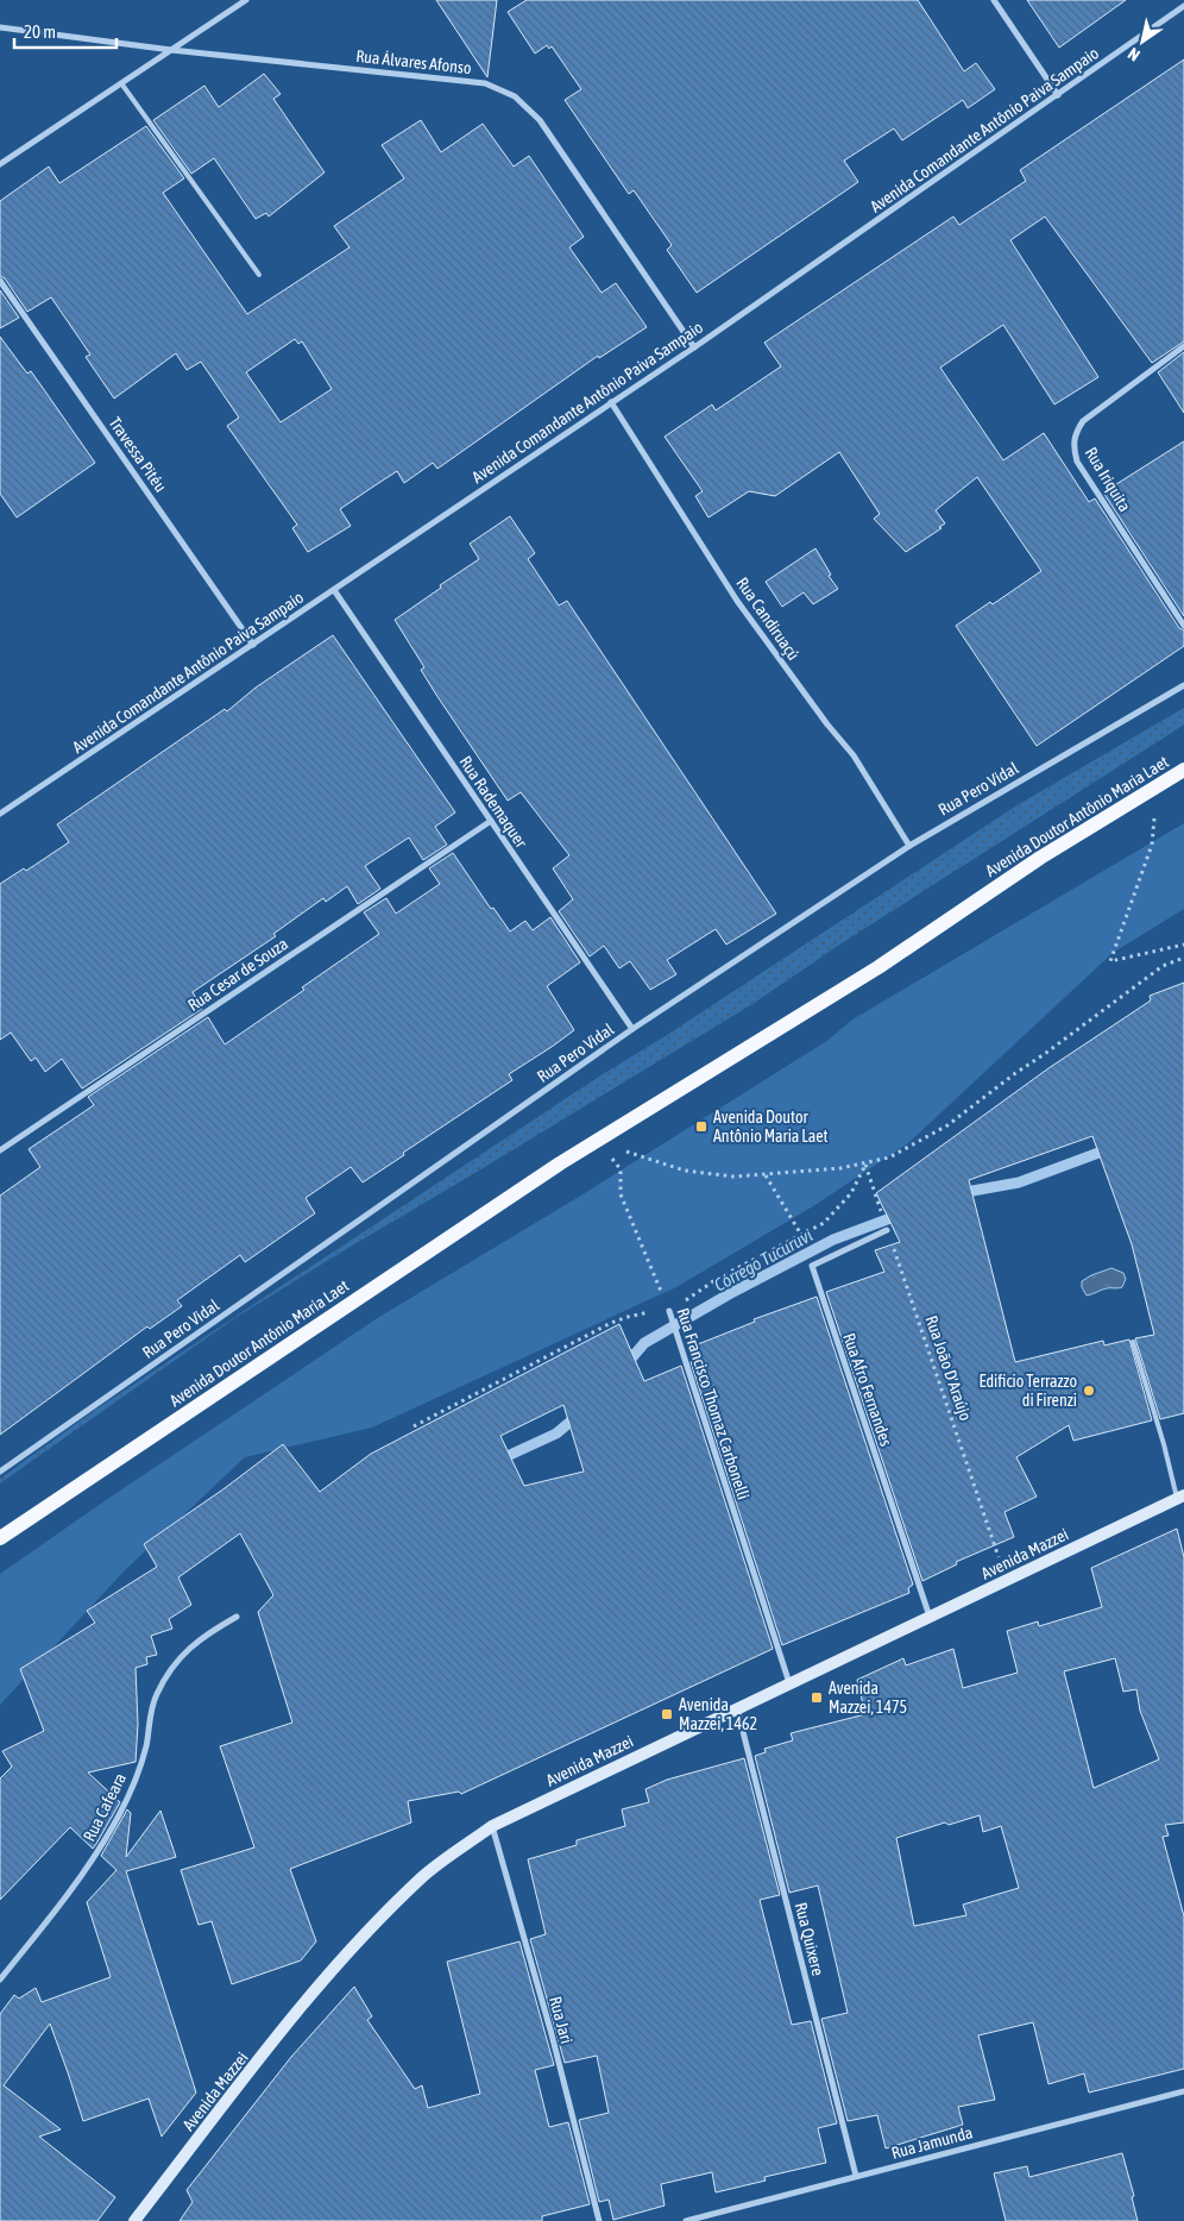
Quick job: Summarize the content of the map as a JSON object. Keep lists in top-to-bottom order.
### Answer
{
  "streets": {
    "main road": ["Avenida Doutor Antônio Maria Laet"],
    "street": [
      "Rua Álvares Afonso",
      "Avenida Comandante Antônio Paiva Sampaio",
      "Travessa Pitéu",
      "Rua Iriquita",
      "Rua Candiruaçú",
      "Rua Pero Vidal",
      "Rua Rademaquer",
      "Rua Cesar de Souza",
      "Rua Afro Fernandes",
      "Rua Francisco Thomaz Carbonelli",
      "Avenida Mazzei",
      "Rua Cafeara",
      "Rua Quixere",
      "Rua Jari",
      "Rua Jamunda"
    ],
    "path": ["Rua João D'Araújo"]
  },
  "crossings": [
    ["Rua Álvares Afonso", "Avenida Comandante Antônio Paiva Sampaio"],
    ["Avenida Comandante Antônio Paiva Sampaio", "Travessa Pitéu"],
    ["Avenida Comandante Antônio Paiva Sampaio", "Rua Candiruaçú"],
    ["Avenida Comandante Antônio Paiva Sampaio", "Rua Rademaquer"],
    ["Rua Candiruaçú", "Rua Pero Vidal"],
    ["Rua Pero Vidal", "Rua Rademaquer"],
    ["Rua Rademaquer", "Rua Cesar de Souza"],
    ["Avenida Doutor Antônio Maria Laet", "Rua Francisco Thomaz Carbonelli"],
    ["Rua João D'Araújo", "Avenida Mazzei"],
    ["Rua Afro Fernandes", "Avenida Mazzei"],
    ["Rua Francisco Thomaz Carbonelli", "Avenida Mazzei"],
    ["Avenida Mazzei", "Rua Quixere"],
    ["Avenida Mazzei", "Rua Jari"],
    ["Rua Quixere", "Rua Jamunda"]
  ],
  "water": ["Córrego Tucuruvi"],
  "places": {
    "transit": ["Avenida Doutor Antônio Maria Laet", "Avenida Mazzei, 1475", "Avenida Mazzei, 1462"],
    "other": ["Edificio Terrazzo di Firenzi"]
  },
  "scale_bar": "20 m",
  "north": "bottom left"
}
